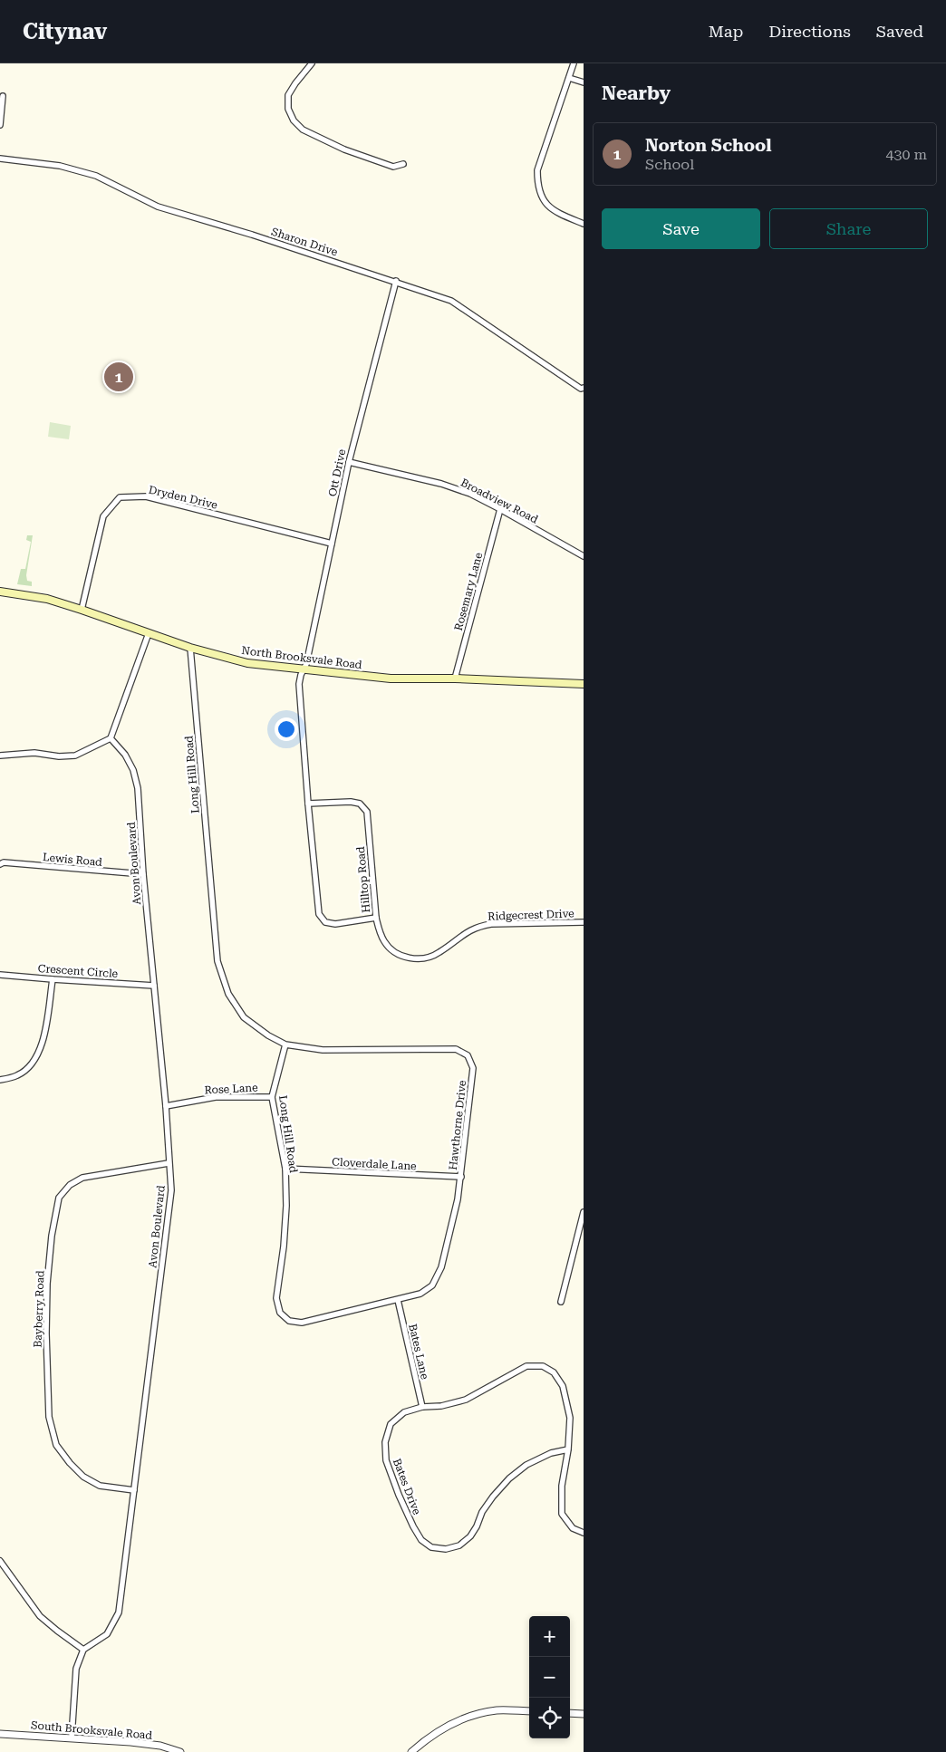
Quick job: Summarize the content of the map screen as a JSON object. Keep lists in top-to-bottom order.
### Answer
{
  "streets": {
    "main road": ["North Brooksvale Road"],
    "street": [
      "Sharon Drive",
      "Ott Drive",
      "Dryden Drive",
      "Broadview Road",
      "Rosemary Lane",
      "Long Hill Road",
      "Lewis Road",
      "Avon Boulevard",
      "Hilltop Road",
      "Ridgecrest Drive",
      "Crescent Circle",
      "Rose Lane",
      "Hawthorne Drive",
      "Cloverdale Lane",
      "Bayberry Road",
      "Bates Lane",
      "Bates Drive",
      "South Brooksvale Road"
    ]
  },
  "crossings": [
    ["Sharon Drive", "Ott Drive"],
    ["Ott Drive", "Dryden Drive"],
    ["Ott Drive", "Broadview Road"],
    ["Ott Drive", "North Brooksvale Road"],
    ["Ott Drive", "Hilltop Road"],
    ["Dryden Drive", "North Brooksvale Road"],
    ["Broadview Road", "Rosemary Lane"],
    ["Rosemary Lane", "North Brooksvale Road"],
    ["North Brooksvale Road", "Long Hill Road"],
    ["North Brooksvale Road", "Hilltop Road"],
    ["Long Hill Road", "Rose Lane"],
    ["Long Hill Road", "Hawthorne Drive"],
    ["Long Hill Road", "Cloverdale Lane"],
    ["Long Hill Road", "Bates Lane"],
    ["Lewis Road", "Avon Boulevard"],
    ["Avon Boulevard", "Crescent Circle"],
    ["Avon Boulevard", "Rose Lane"],
    ["Avon Boulevard", "Bayberry Road"],
    ["Hilltop Road", "Ridgecrest Drive"],
    ["Hawthorne Drive", "Cloverdale Lane"],
    ["Hawthorne Drive", "Bates Lane"],
    ["Bates Lane", "Bates Drive"]
  ],
  "page": {
    "header": "Citynav",
    "nav": ["Map", "Directions", "Saved"],
    "heading": "Nearby",
    "list": [
      {
        "mark": "1",
        "name": "Norton School",
        "note": "School",
        "value": "430 m"
      }
    ],
    "buttons": ["Save", "Share"],
    "pins": "1",
    "map_buttons": ["+", "−"]
  }
}
